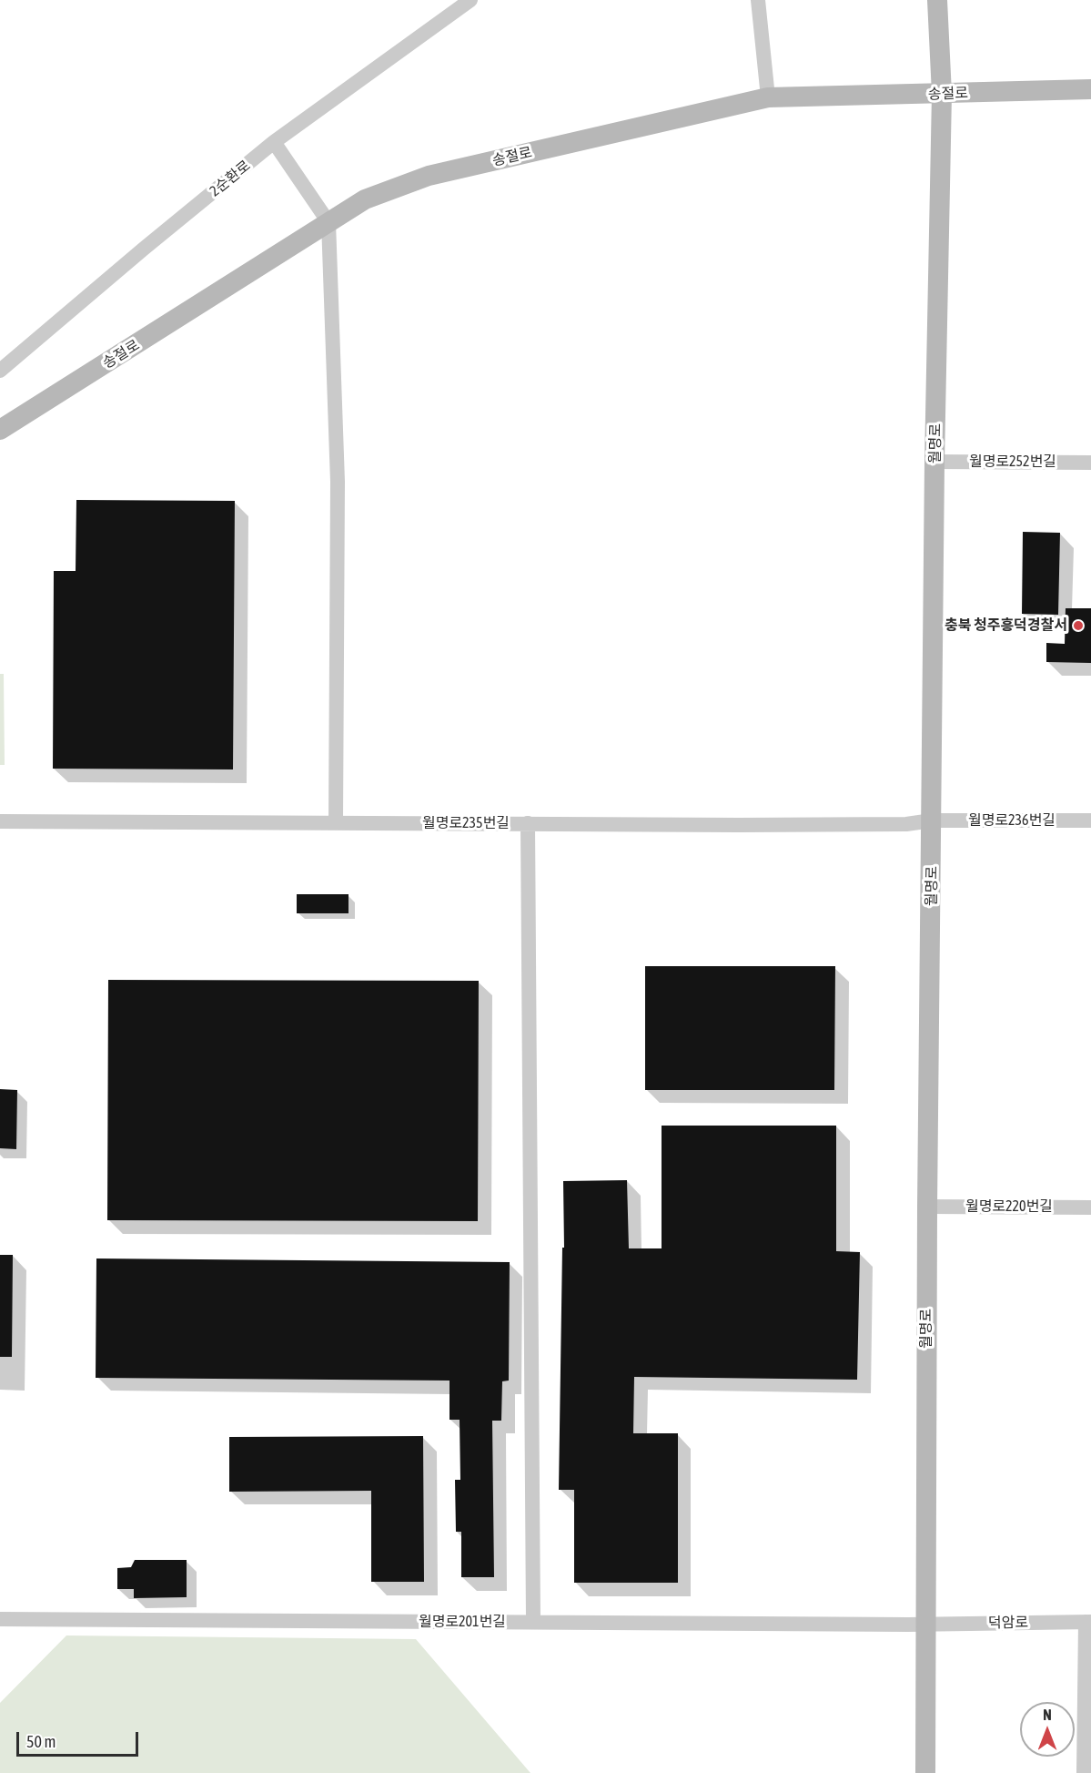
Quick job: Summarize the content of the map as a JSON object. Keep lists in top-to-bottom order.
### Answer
{
  "streets": {
    "street": [
      "송절로",
      "2순환로",
      "월명로",
      "월명로252번길",
      "월명로236번길",
      "월명로235번길",
      "월명로220번길",
      "월명로201번길",
      "덕암로"
    ]
  },
  "crossings": [
    ["송절로", "월명로"],
    ["월명로", "월명로252번길"],
    ["월명로", "월명로236번길"],
    ["월명로", "월명로235번길"],
    ["월명로", "월명로220번길"],
    ["월명로", "월명로201번길"],
    ["월명로", "덕암로"],
    ["월명로236번길", "월명로235번길"],
    ["월명로201번길", "덕암로"]
  ],
  "places": ["충북 청주흥덕경찰서"],
  "scale_bar": "50 m",
  "north": "top"
}
